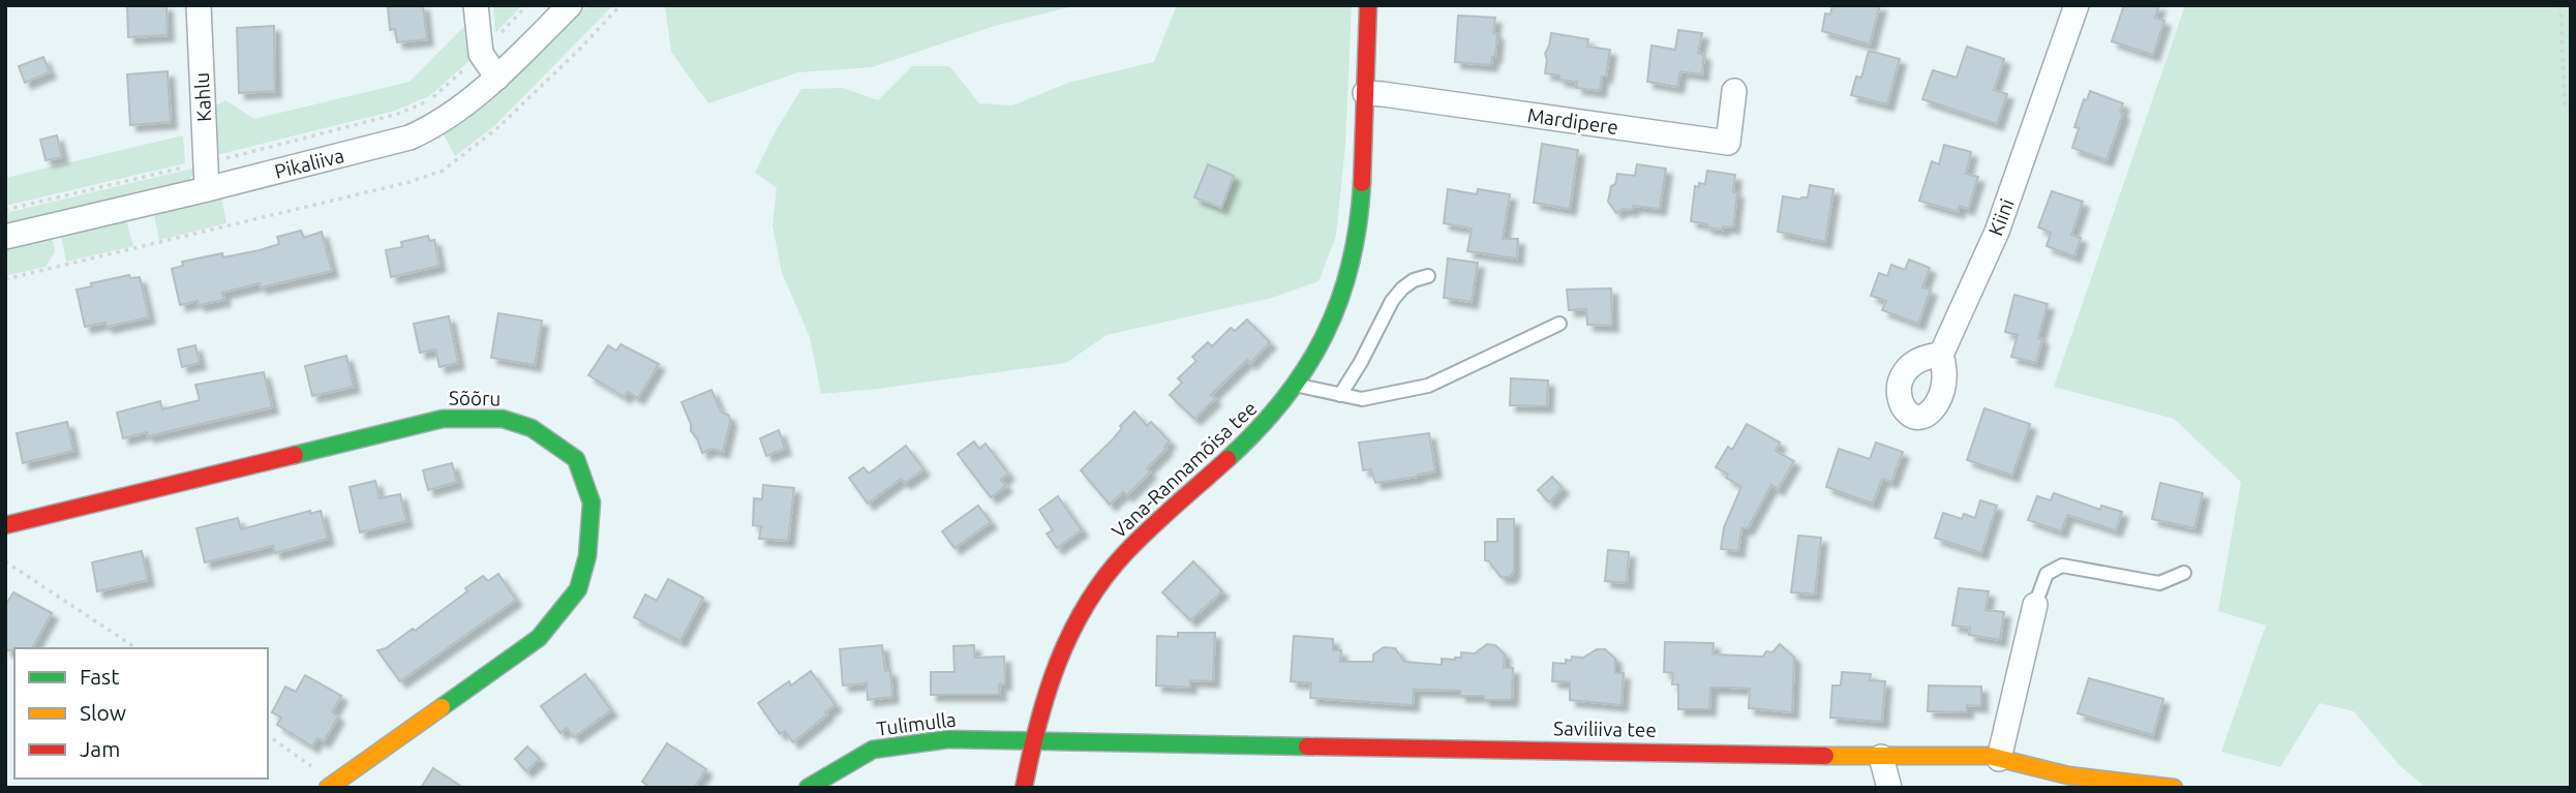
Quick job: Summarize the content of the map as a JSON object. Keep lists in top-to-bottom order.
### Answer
{
  "streets": {
    "street": [
      "Kahlu",
      "Mardipere",
      "Pikaliiva",
      "Kiini",
      "Sõõru",
      "Vana-Rannamõisa tee",
      "Tulimulla",
      "Saviliiva tee"
    ]
  },
  "crossings": [
    ["Kahlu", "Pikaliiva"],
    ["Mardipere", "Vana-Rannamõisa tee"],
    ["Vana-Rannamõisa tee", "Tulimulla"],
    ["Vana-Rannamõisa tee", "Saviliiva tee"],
    ["Tulimulla", "Saviliiva tee"]
  ],
  "legend": ["Fast", "Slow", "Jam"]
}
